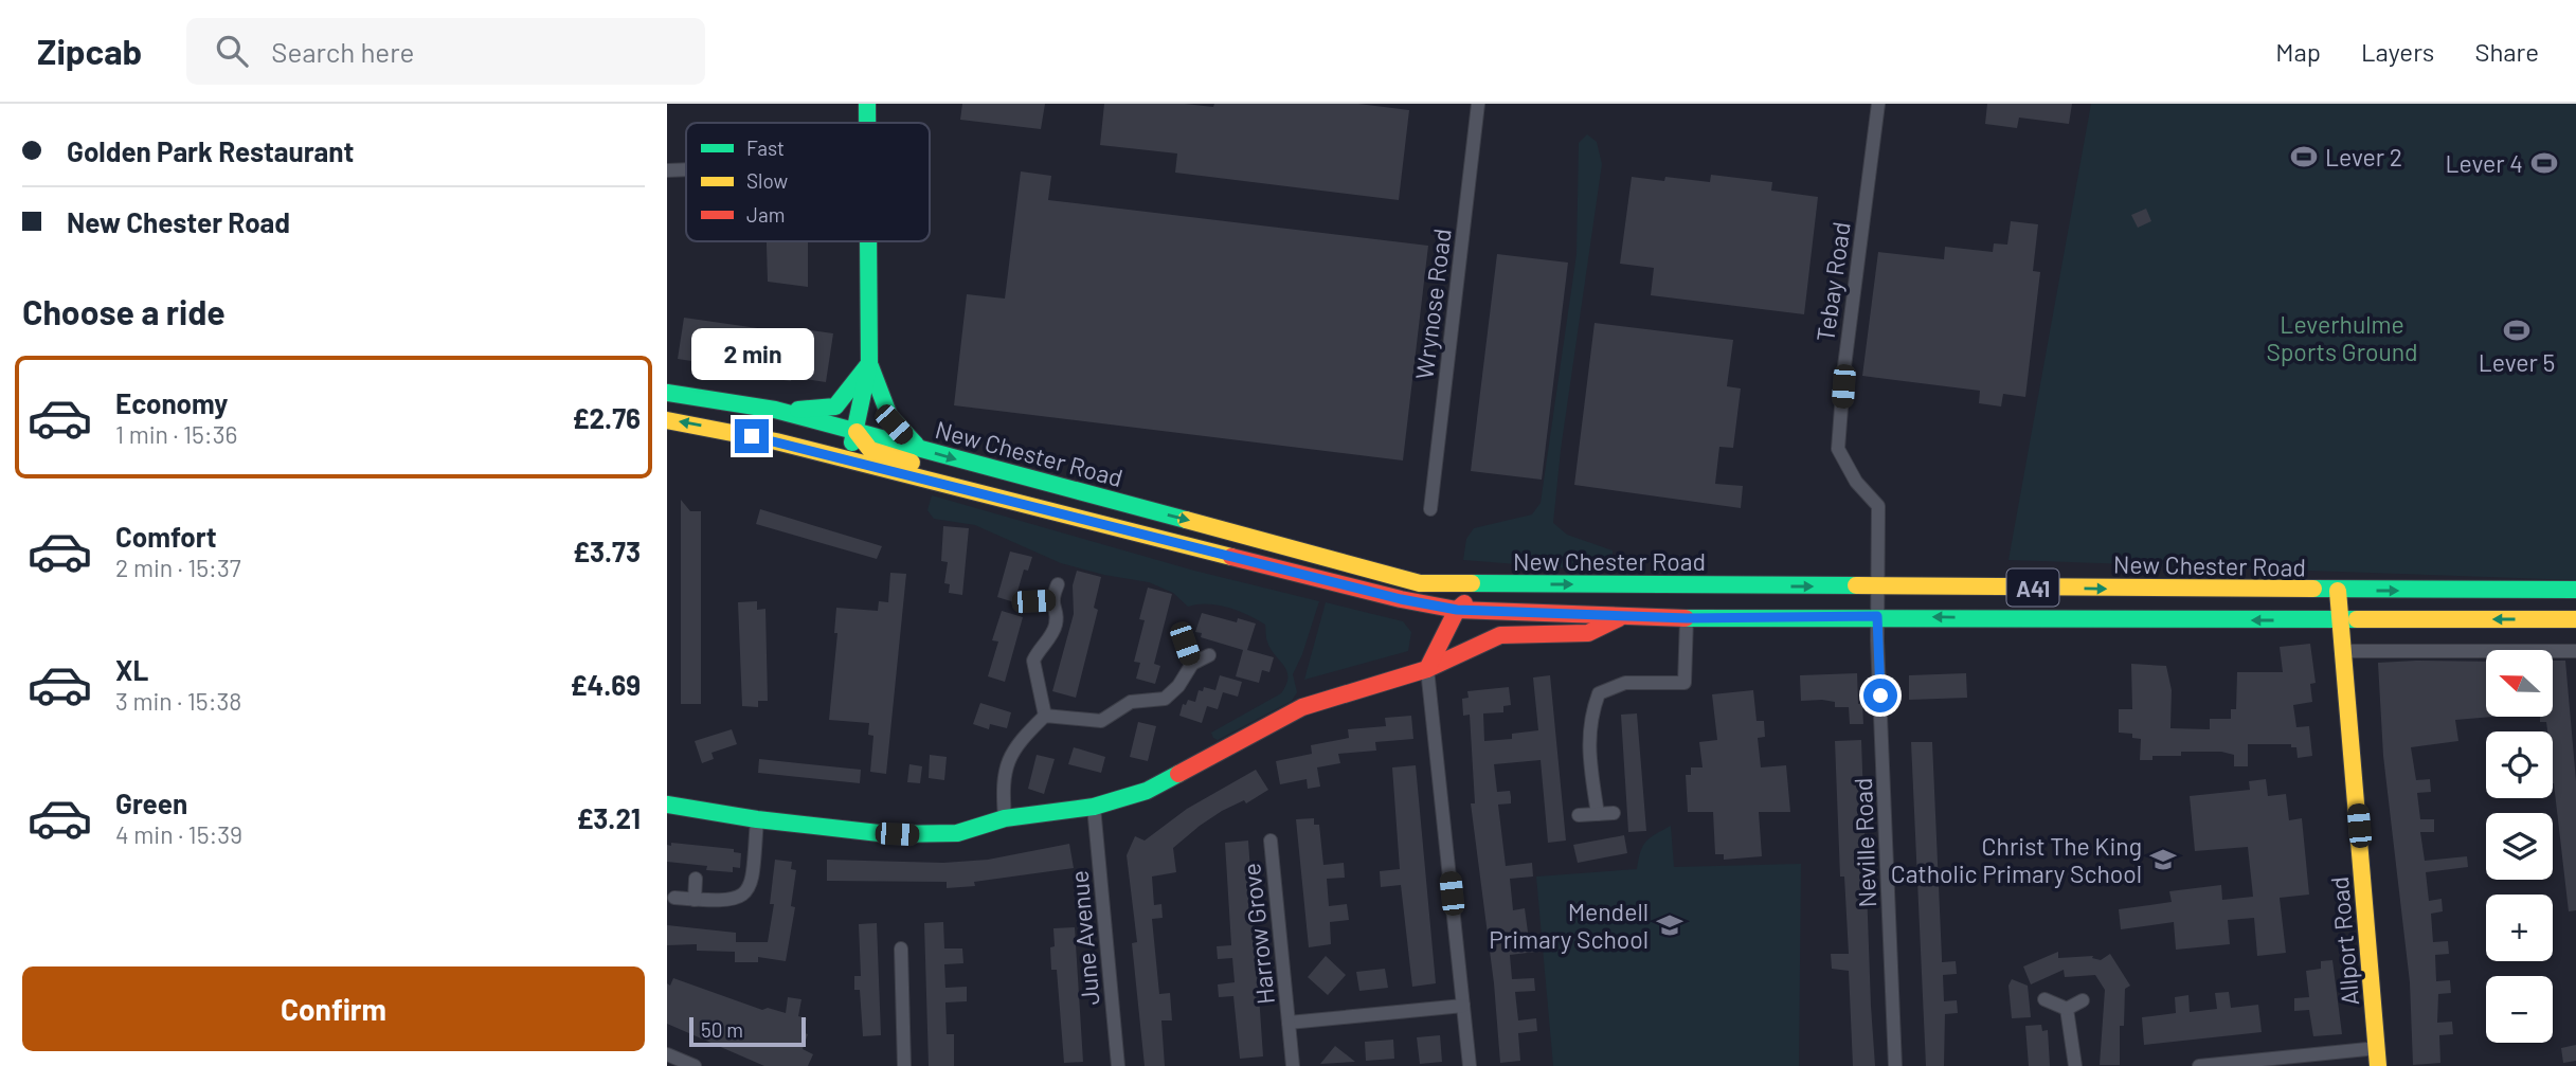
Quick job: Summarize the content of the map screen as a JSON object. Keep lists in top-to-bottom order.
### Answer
{
  "streets": {
    "main road": ["New Chester Road", "A41", "Allport Road"],
    "street": [
      "Tebay Road",
      "Wrynose Road",
      "Neville Road",
      "Harrow Grove",
      "June Avenue"
    ]
  },
  "crossings": [
    ["Tebay Road", "New Chester Road"],
    ["Tebay Road", "Neville Road"],
    ["New Chester Road", "Neville Road"],
    ["New Chester Road", "Allport Road"]
  ],
  "parks": ["Leverhulme Sports Ground"],
  "places": {
    "sports": ["Lever 2", "Lever 4", "Lever 5"],
    "school or university": ["Christ The King Catholic Primary School", "Mendell Primary School"]
  },
  "legend": ["Fast", "Slow", "Jam"],
  "scale_bar": "50 m",
  "north": "left",
  "page": {
    "header": "Zipcab",
    "search": "Search here",
    "nav": ["Map", "Layers", "Share"],
    "banner": ["Golden Park Restaurant", "New Chester Road"],
    "heading": "Choose a ride",
    "bubble": "2 min",
    "list": [
      {
        "name": "Economy",
        "note": "1 min · 15:36",
        "value": "£2.76"
      },
      {
        "name": "Comfort",
        "note": "2 min · 15:37",
        "value": "£3.73"
      },
      {
        "name": "XL",
        "note": "3 min · 15:38",
        "value": "£4.69"
      },
      {
        "name": "Green",
        "note": "4 min · 15:39",
        "value": "£3.21"
      }
    ],
    "map_buttons": ["+", "−"],
    "buttons": "Confirm",
    "scale": "50 m"
  }
}
